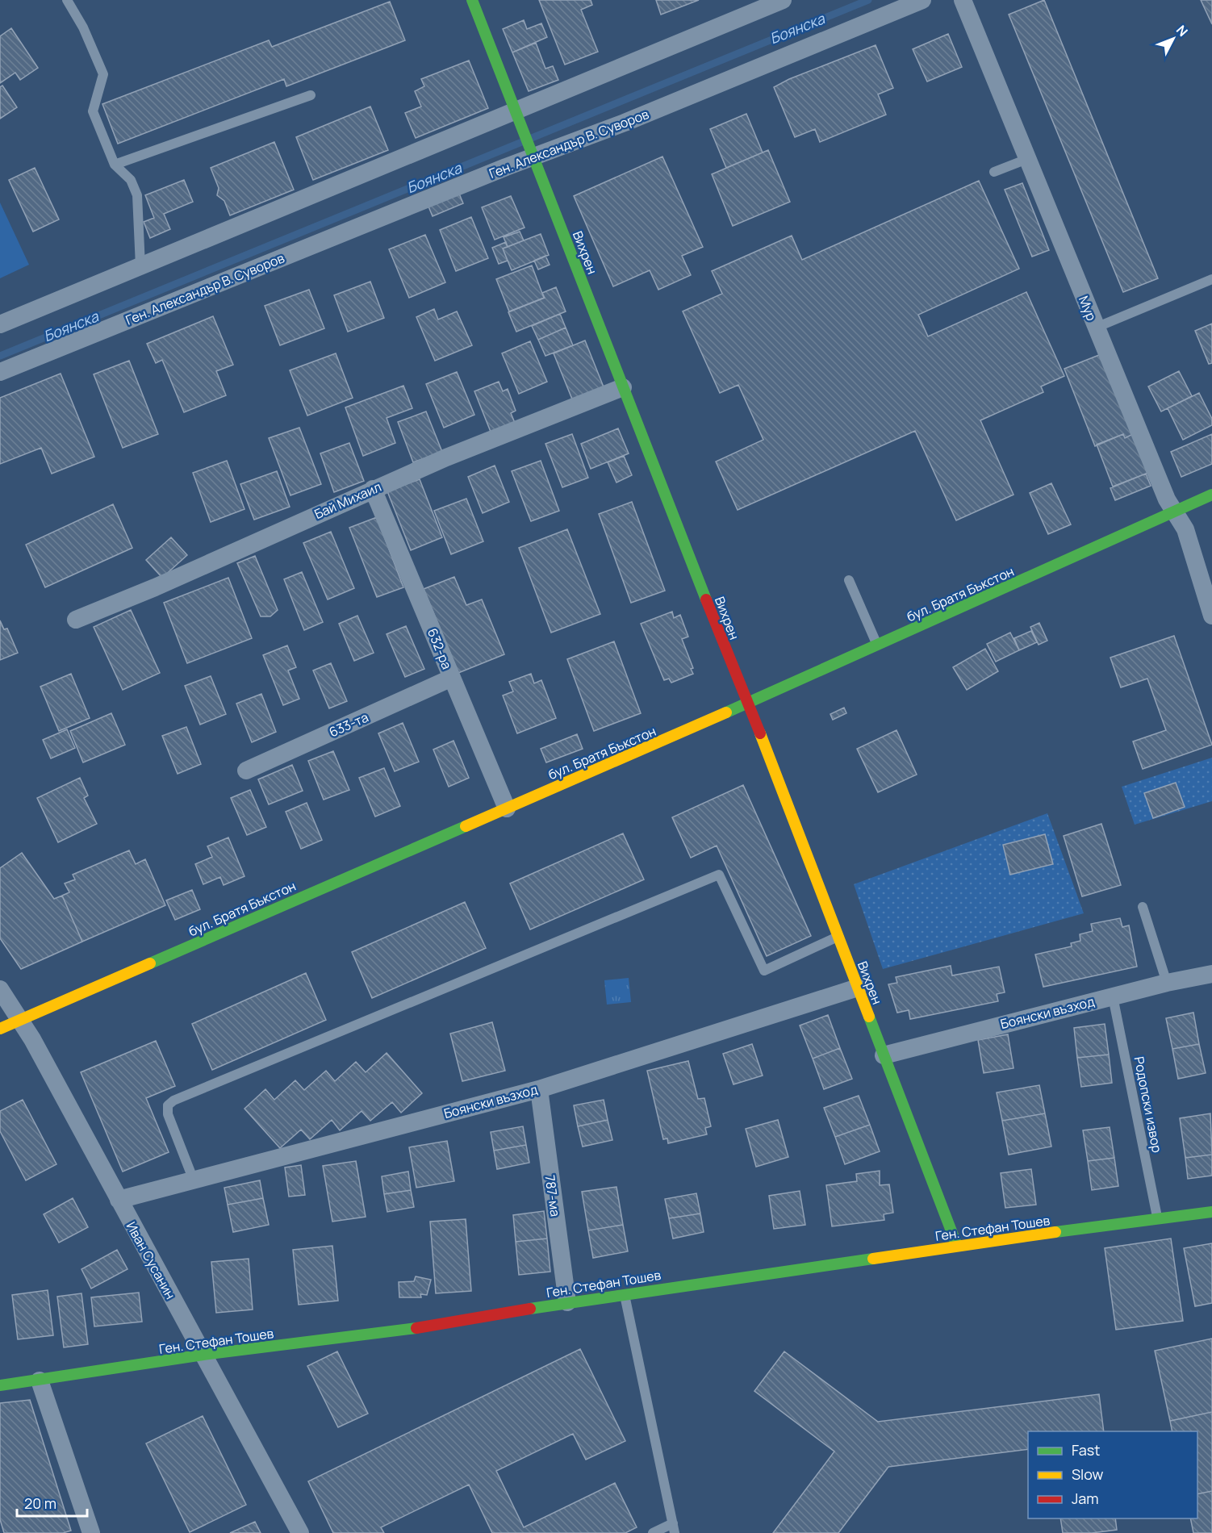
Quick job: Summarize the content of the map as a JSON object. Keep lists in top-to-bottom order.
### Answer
{
  "streets": {
    "street": [
      "Ген. Александър В. Суворов",
      "Вихрен",
      "Мур",
      "Бай Михаил",
      "бул. Братя Бъкстон",
      "632-ра",
      "633-та",
      "Боянски възход",
      "787-ма",
      "Ген. Стефан Тошев",
      "Иван Сусанин"
    ],
    "lane": ["Родопски извор"]
  },
  "crossings": [
    ["Ген. Александър В. Суворов", "Вихрен"],
    ["Вихрен", "Бай Михаил"],
    ["Вихрен", "бул. Братя Бъкстон"],
    ["Вихрен", "Боянски възход"],
    ["Вихрен", "Ген. Стефан Тошев"],
    ["Мур", "бул. Братя Бъкстон"],
    ["Бай Михаил", "632-ра"],
    ["бул. Братя Бъкстон", "632-ра"],
    ["бул. Братя Бъкстон", "Иван Сусанин"],
    ["632-ра", "633-та"],
    ["Боянски възход", "Родопски извор"],
    ["Боянски възход", "787-ма"],
    ["Боянски възход", "Иван Сусанин"],
    ["Родопски извор", "Ген. Стефан Тошев"],
    ["787-ма", "Ген. Стефан Тошев"],
    ["Ген. Стефан Тошев", "Иван Сусанин"]
  ],
  "water": ["Боянска"],
  "legend": ["Fast", "Slow", "Jam"],
  "scale_bar": "20 m",
  "north": "top right"
}
